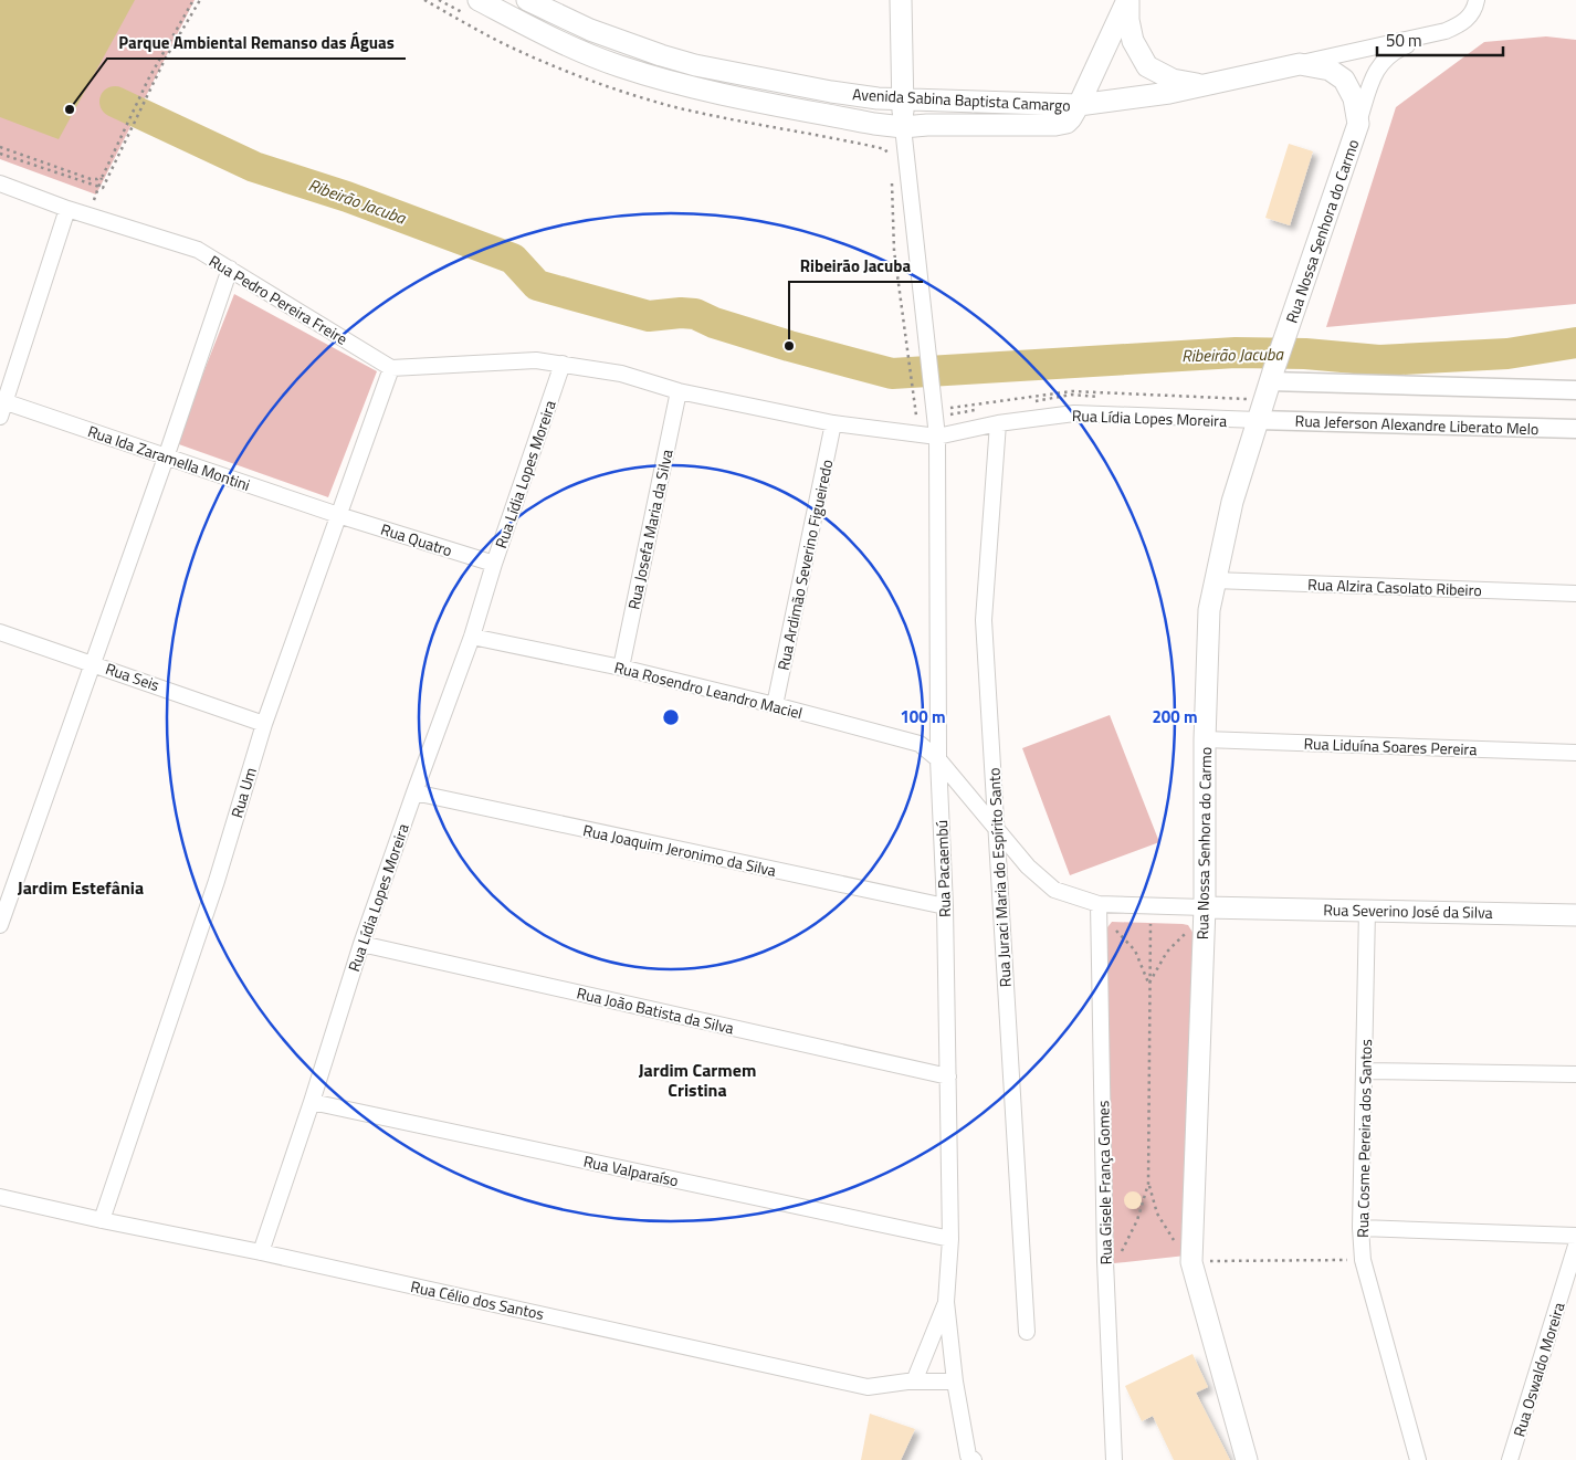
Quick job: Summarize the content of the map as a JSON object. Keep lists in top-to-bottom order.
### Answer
{
  "streets": {
    "main road": ["Avenida Sabina Baptista Camargo", "Rua Nossa Senhora do Carmo", "Rua Severino José da Silva"],
    "street": [
      "Rua Pedro Pereira Freire",
      "Rua Lídia Lopes Moreira",
      "Rua Jeferson Alexandre Liberato Melo",
      "Rua Ida Zaramella Montini",
      "Rua Josefa Maria da Silva",
      "Rua Quatro",
      "Rua Ardimão Severino Figueiredo",
      "Rua Alzira Casolato Ribeiro",
      "Rua Seis",
      "Rua Rosendro Leandro Maciel",
      "Rua Liduína Soares Pereira",
      "Rua Um",
      "Rua Joaquim Jeronimo da Silva",
      "Rua Pacaembú",
      "Rua Juraci Maria do Espírito Santo",
      "Rua João Batista da Silva",
      "Rua Cosme Pereira dos Santos",
      "Rua Valparaíso",
      "Rua Gisele França Gomes",
      "Rua Célio dos Santos",
      "Rua Oswaldo Moreira"
    ]
  },
  "crossings": [
    ["Avenida Sabina Baptista Camargo", "Rua Pacaembú"],
    ["Rua Nossa Senhora do Carmo", "Rua Lídia Lopes Moreira"],
    ["Rua Nossa Senhora do Carmo", "Rua Jeferson Alexandre Liberato Melo"],
    ["Rua Nossa Senhora do Carmo", "Rua Alzira Casolato Ribeiro"],
    ["Rua Nossa Senhora do Carmo", "Rua Liduína Soares Pereira"],
    ["Rua Nossa Senhora do Carmo", "Rua Severino José da Silva"],
    ["Rua Pedro Pereira Freire", "Rua Um"],
    ["Rua Lídia Lopes Moreira", "Rua Jeferson Alexandre Liberato Melo"],
    ["Rua Lídia Lopes Moreira", "Rua Josefa Maria da Silva"],
    ["Rua Lídia Lopes Moreira", "Rua Quatro"],
    ["Rua Lídia Lopes Moreira", "Rua Ardimão Severino Figueiredo"],
    ["Rua Lídia Lopes Moreira", "Rua Rosendro Leandro Maciel"],
    ["Rua Lídia Lopes Moreira", "Rua Joaquim Jeronimo da Silva"],
    ["Rua Lídia Lopes Moreira", "Rua Pacaembú"],
    ["Rua Lídia Lopes Moreira", "Rua Juraci Maria do Espírito Santo"],
    ["Rua Lídia Lopes Moreira", "Rua João Batista da Silva"],
    ["Rua Lídia Lopes Moreira", "Rua Valparaíso"],
    ["Rua Lídia Lopes Moreira", "Rua Célio dos Santos"],
    ["Rua Ida Zaramella Montini", "Rua Quatro"],
    ["Rua Ida Zaramella Montini", "Rua Um"],
    ["Rua Josefa Maria da Silva", "Rua Rosendro Leandro Maciel"],
    ["Rua Quatro", "Rua Um"],
    ["Rua Ardimão Severino Figueiredo", "Rua Rosendro Leandro Maciel"],
    ["Rua Seis", "Rua Um"],
    ["Rua Rosendro Leandro Maciel", "Rua Pacaembú"],
    ["Rua Rosendro Leandro Maciel", "Rua Severino José da Silva"],
    ["Rua Um", "Rua Célio dos Santos"],
    ["Rua Joaquim Jeronimo da Silva", "Rua Pacaembú"],
    ["Rua Pacaembú", "Rua Severino José da Silva"],
    ["Rua Pacaembú", "Rua João Batista da Silva"],
    ["Rua Pacaembú", "Rua Valparaíso"],
    ["Rua Pacaembú", "Rua Célio dos Santos"],
    ["Rua Juraci Maria do Espírito Santo", "Rua Severino José da Silva"],
    ["Rua Severino José da Silva", "Rua Cosme Pereira dos Santos"],
    ["Rua Severino José da Silva", "Rua Gisele França Gomes"]
  ],
  "districts": ["Jardim Estefânia", "Jardim Carmem Cristina"],
  "water": ["Ribeirão Jacuba"],
  "places": ["Parque Ambiental Remanso das Águas", "Ribeirão Jacuba"],
  "scale_bar": "50 m",
  "rings": ["100 m", "200 m"]
}
